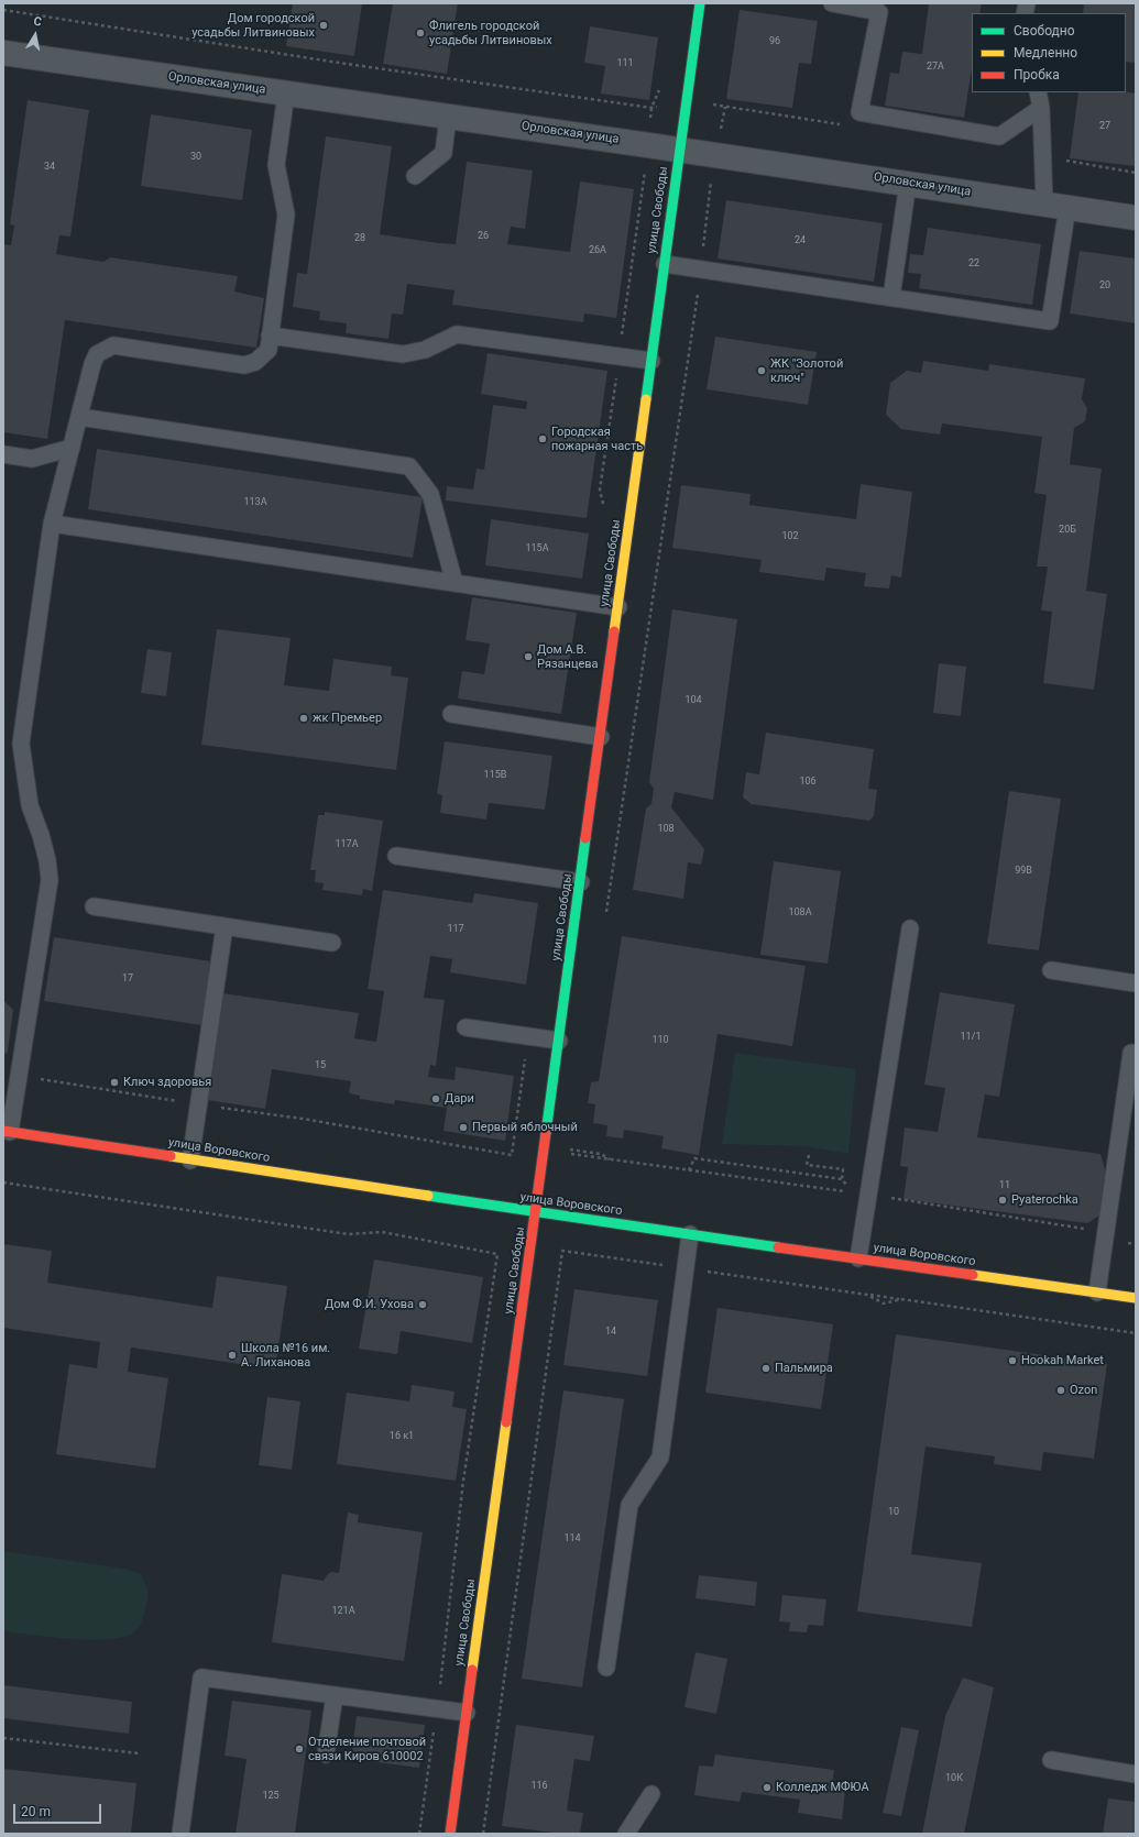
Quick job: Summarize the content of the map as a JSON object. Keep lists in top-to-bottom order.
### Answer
{
  "streets": {
    "street": ["Орловская улица", "улица Свободы", "улица Воровского"]
  },
  "crossings": [
    ["Орловская улица", "улица Свободы"],
    ["улица Свободы", "улица Воровского"]
  ],
  "places": [
    "Дом городской усадьбы Литвиновых",
    "Флигель городской усадьбы Литвиновых",
    "ЖК \"Золотой ключ\"",
    "Городская пожарная часть",
    "Дом А.В. Рязанцева",
    "жк Премьер",
    "Ключ здоровья",
    "Дари",
    "Первый яблочный",
    "Pyaterochka",
    "Дом Ф.И. Ухова",
    "Школа №16 им. А. Лиханова",
    "Hookah Market",
    "Пальмира",
    "Ozon",
    "Отделение почтовой связи Киров 610002",
    "Колледж МФЮА"
  ],
  "house_numbers": [
    "96",
    "111",
    "27А",
    "27",
    "30",
    "34",
    "26",
    "28",
    "24",
    "26А",
    "22",
    "20",
    "113А",
    "20Б",
    "102",
    "115А",
    "104",
    "115В",
    "106",
    "108",
    "117А",
    "99В",
    "108А",
    "117",
    "17",
    "11/1",
    "110",
    "15",
    "11",
    "14",
    "16 к1",
    "10",
    "114",
    "121А",
    "10К",
    "116",
    "125"
  ],
  "legend": ["Свободно", "Медленно", "Пробка"],
  "scale_bar": "20 m",
  "north": "top"
}
